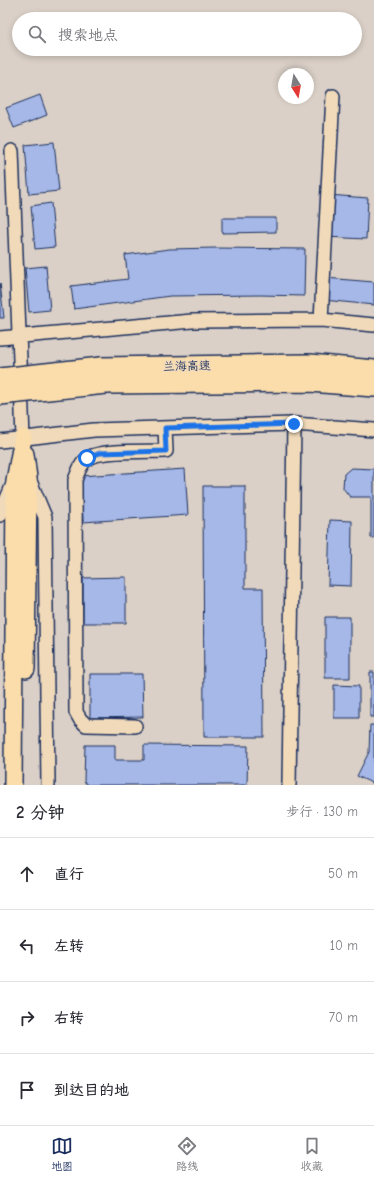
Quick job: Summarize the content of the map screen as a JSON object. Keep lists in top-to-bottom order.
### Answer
{
  "streets": {
    "highway": ["兰海高速"]
  },
  "north": "bottom",
  "page": {
    "search": "搜索地点",
    "heading": ["2 分钟", "步行 · 130 m"],
    "list": [
      ["直行", "50 m"],
      ["左转", "10 m"],
      ["右转", "70 m"],
      "到达目的地"
    ],
    "nav": ["地图", "路线", "收藏"]
  }
}
